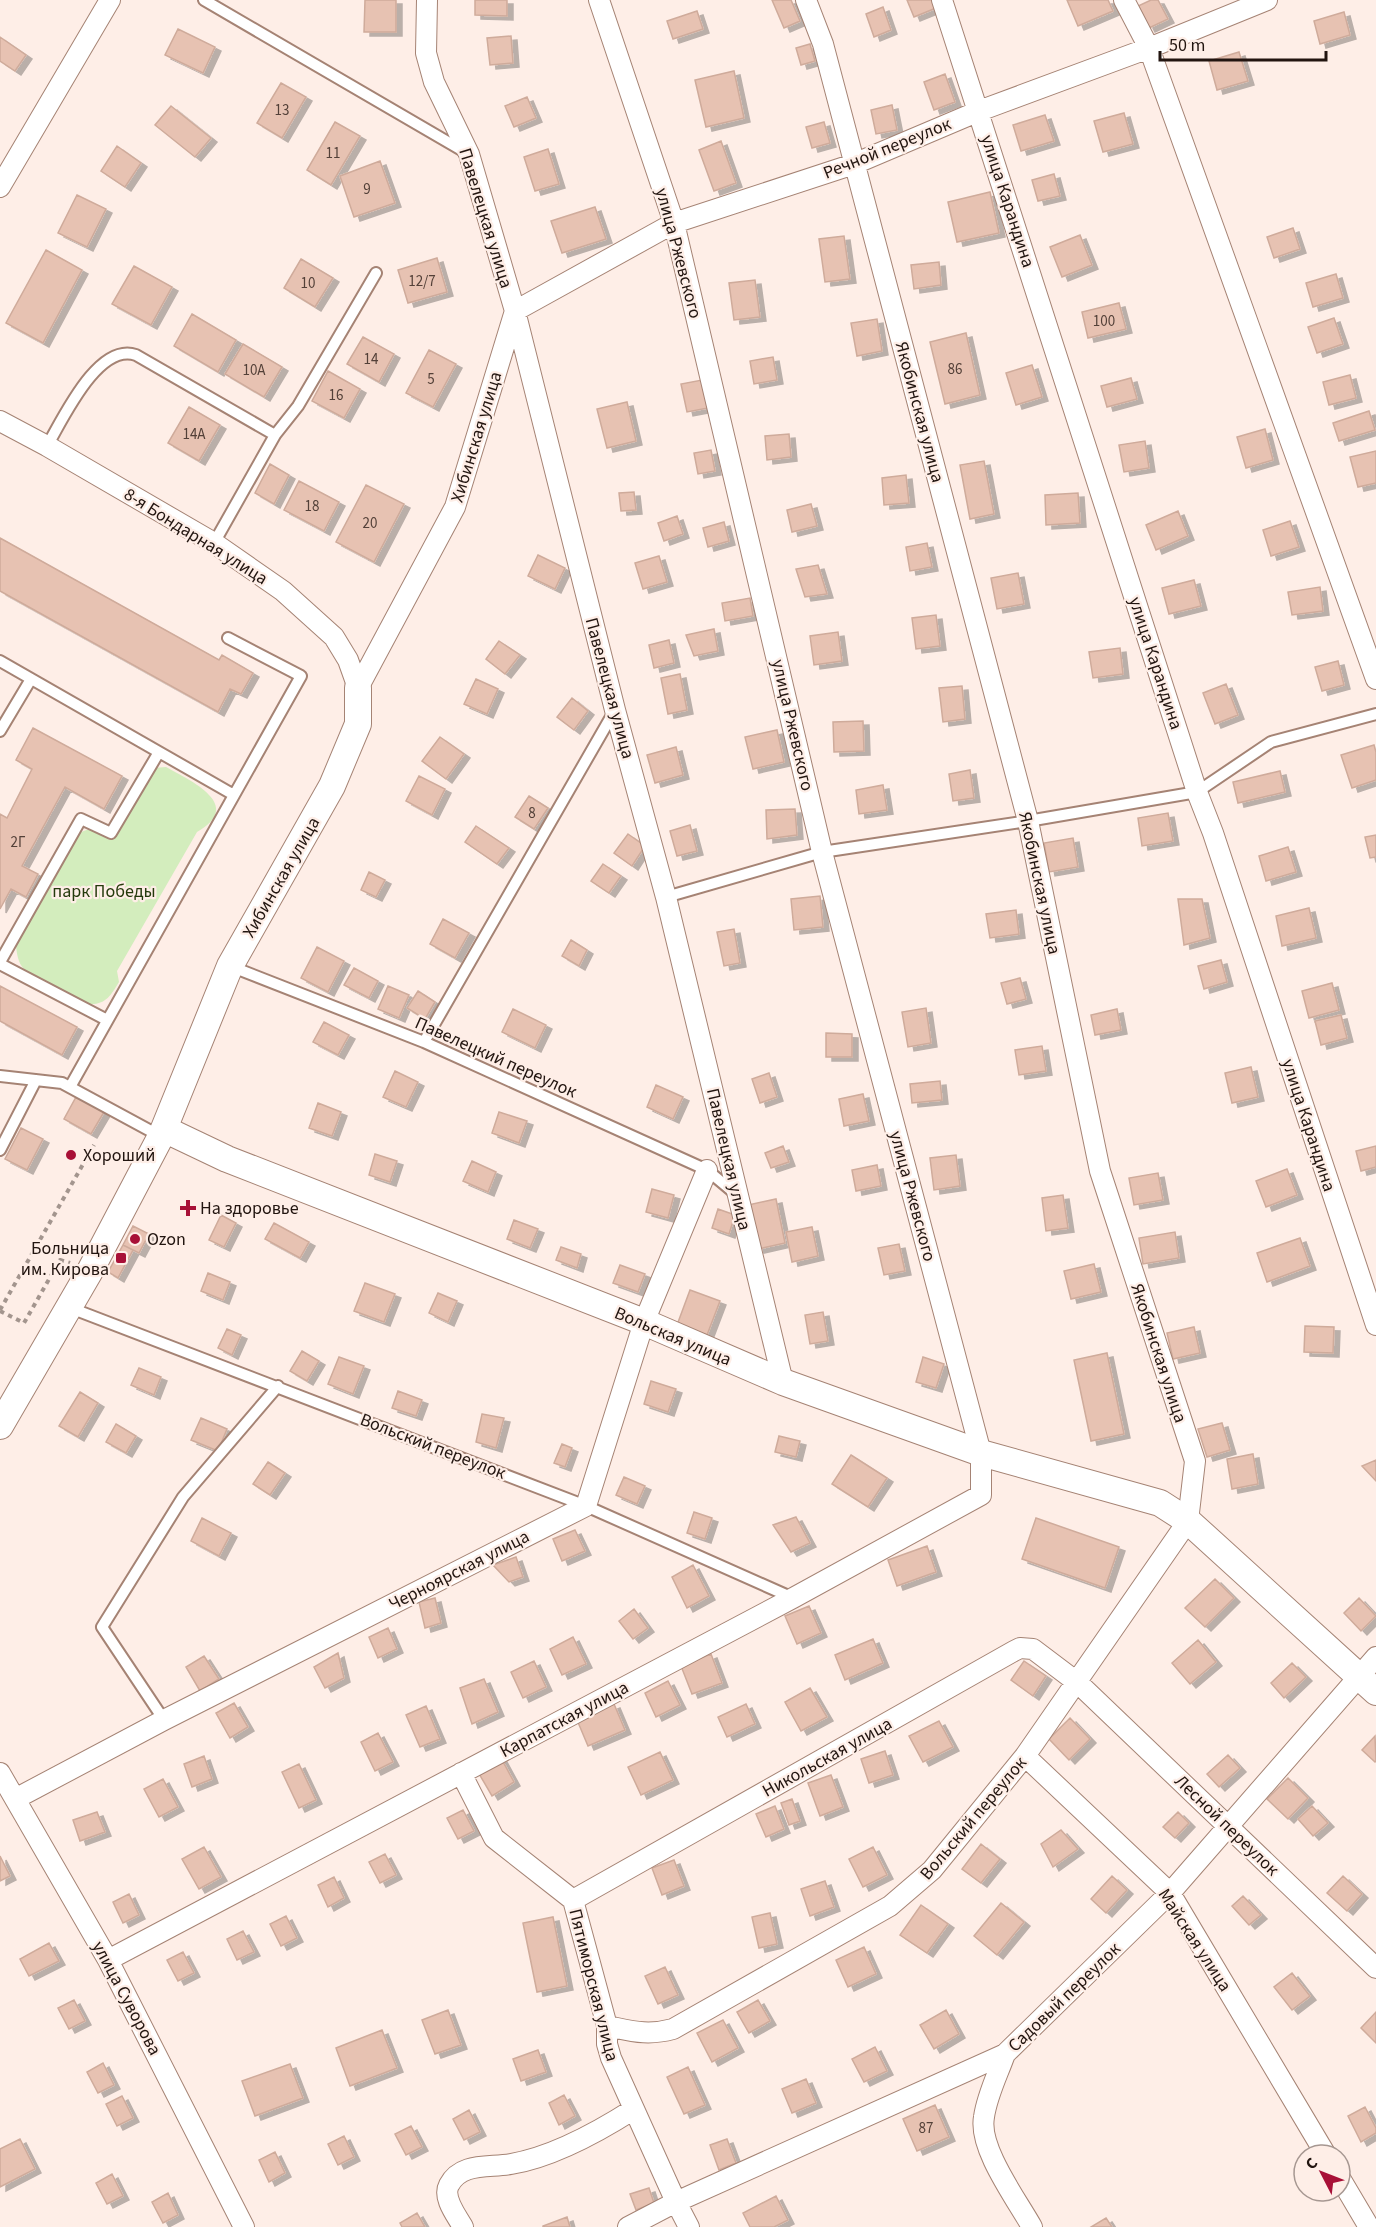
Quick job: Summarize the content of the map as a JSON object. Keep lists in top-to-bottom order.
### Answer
{
  "streets": {
    "street": [
      "Речной переулок",
      "улица Карандина",
      "Павелецкая улица",
      "улица Ржевского",
      "Якобинская улица",
      "Хибинская улица",
      "8-я Бондарная улица",
      "Вольская улица",
      "Вольский переулок",
      "Черноярская улица",
      "Карпатская улица",
      "Никольская улица",
      "Лесной переулок",
      "Майская улица",
      "Пятиморская улица",
      "Садовый переулок",
      "улица Суворова"
    ],
    "lane": ["Павелецкий переулок"]
  },
  "crossings": [
    ["Речной переулок", "улица Карандина"],
    ["Речной переулок", "Павелецкая улица"],
    ["Речной переулок", "улица Ржевского"],
    ["Речной переулок", "Якобинская улица"],
    ["Речной переулок", "Хибинская улица"],
    ["Павелецкая улица", "Хибинская улица"],
    ["Павелецкая улица", "Павелецкий переулок"],
    ["Павелецкая улица", "Вольская улица"],
    ["улица Ржевского", "Вольская улица"],
    ["улица Ржевского", "Карпатская улица"],
    ["Якобинская улица", "Вольская улица"],
    ["Якобинская улица", "Вольский переулок"],
    ["Хибинская улица", "8-я Бондарная улица"],
    ["Хибинская улица", "Павелецкий переулок"],
    ["Хибинская улица", "Вольская улица"],
    ["Хибинская улица", "Вольский переулок"],
    ["Вольская улица", "Вольский переулок"],
    ["Вольская улица", "Карпатская улица"],
    ["Вольский переулок", "Черноярская улица"],
    ["Вольский переулок", "Карпатская улица"],
    ["Вольский переулок", "Никольская улица"],
    ["Вольский переулок", "Лесной переулок"],
    ["Вольский переулок", "Майская улица"],
    ["Вольский переулок", "Пятиморская улица"],
    ["Черноярская улица", "улица Суворова"],
    ["Карпатская улица", "Пятиморская улица"],
    ["Карпатская улица", "улица Суворова"],
    ["Никольская улица", "Лесной переулок"],
    ["Никольская улица", "Пятиморская улица"],
    ["Лесной переулок", "Садовый переулок"],
    ["Майская улица", "Садовый переулок"],
    ["Пятиморская улица", "Садовый переулок"]
  ],
  "parks": ["парк Победы"],
  "places": {
    "other": ["Хороший", "Ozon"],
    "health": ["На здоровье"],
    "transit": ["Больница им. Кирова"]
  },
  "house_numbers": [
    "13",
    "11",
    "9",
    "12/7",
    "10",
    "100",
    "14",
    "86",
    "10А",
    "5",
    "16",
    "14А",
    "18",
    "20",
    "8",
    "2Г",
    "87"
  ],
  "scale_bar": "50 m",
  "north": "top left"
}
